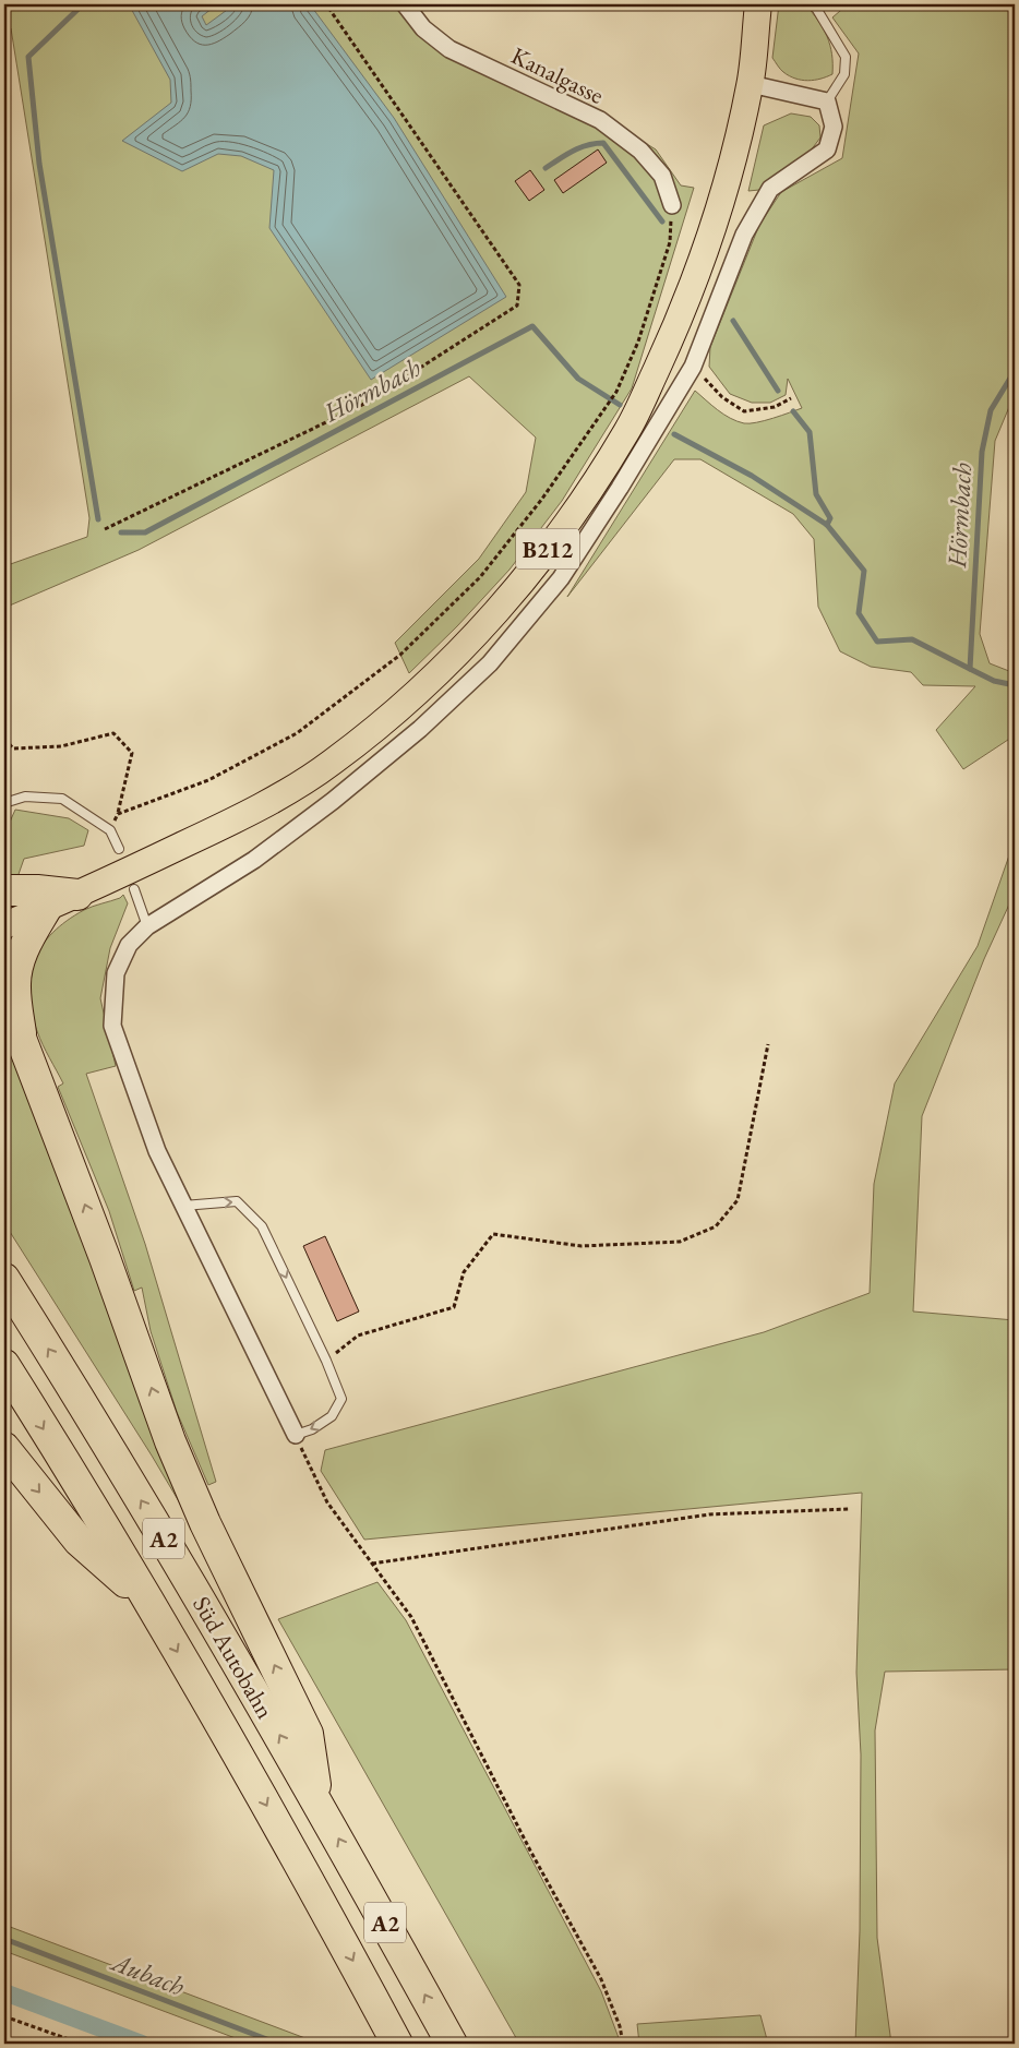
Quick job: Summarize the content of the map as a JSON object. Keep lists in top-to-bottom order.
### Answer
{
  "streets": {
    "highway": ["A2", "Süd Autobahn"],
    "main road": ["B212"],
    "street": ["Kanalgasse"]
  },
  "water": ["Hörmbach", "Aubach"]
}
